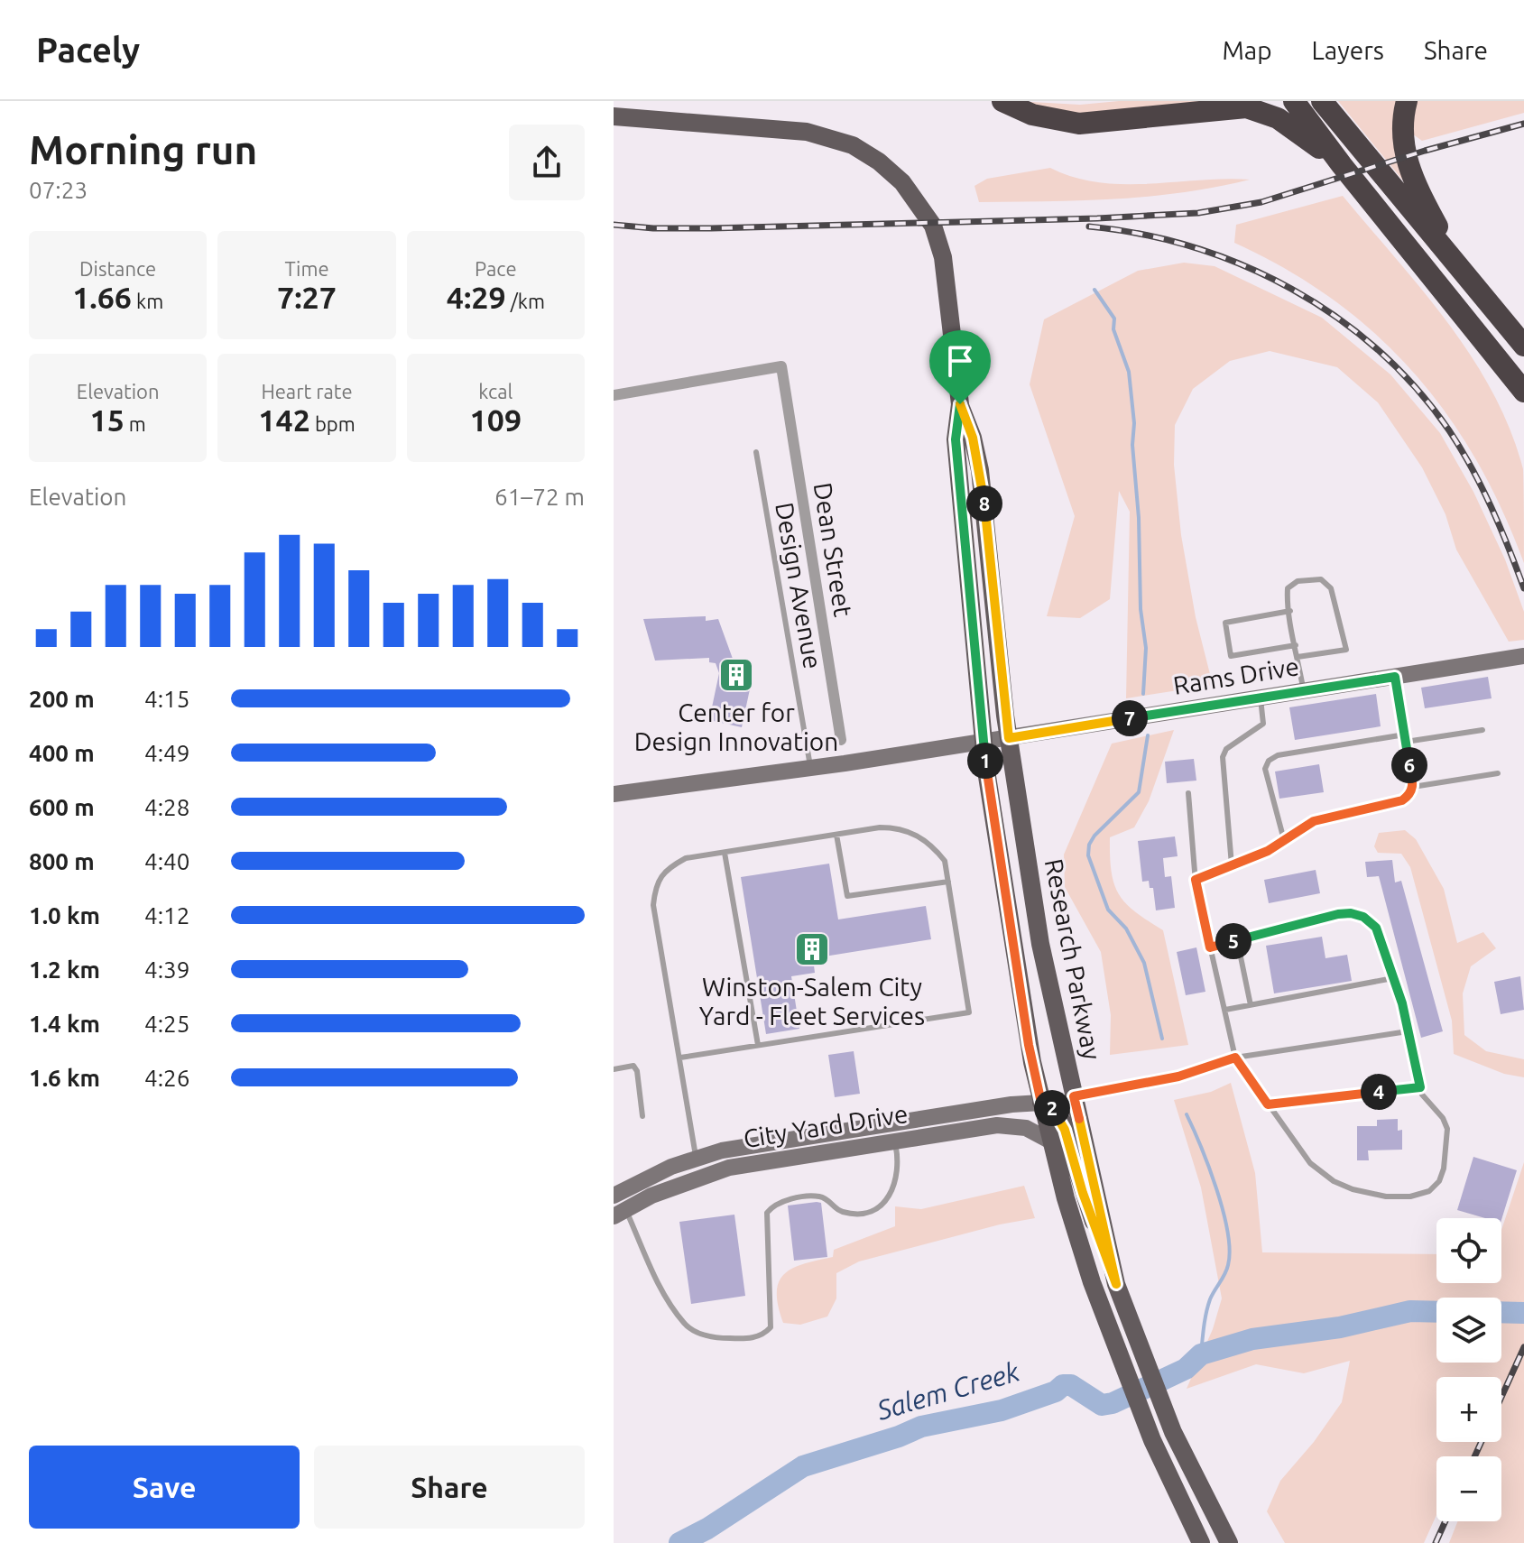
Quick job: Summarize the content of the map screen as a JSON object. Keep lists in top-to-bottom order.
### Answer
{
  "streets": {
    "main road": ["Rams Drive", "Research Parkway", "City Yard Drive"],
    "street": ["Dean Street"],
    "lane": ["Design Avenue"]
  },
  "crossings": [
    ["Design Avenue", "Rams Drive"],
    ["Rams Drive", "Research Parkway"],
    ["Research Parkway", "City Yard Drive"]
  ],
  "water": ["Salem Creek"],
  "places": {
    "building": ["Center for Design Innovation", "Winston-Salem City Yard - Fleet Services"]
  },
  "page": {
    "header": "Pacely",
    "nav": ["Map", "Layers", "Share"],
    "heading": ["Morning run", "07:23"],
    "stats": [
      ["Distance", "1.66 km"],
      ["Time", "7:27"],
      ["Pace", "4:29 /km"],
      ["Elevation", "15 m"],
      ["Heart rate", "142 bpm"],
      ["kcal", "109"]
    ],
    "chart": ["Elevation", "61–72 m"],
    "pins": [
      "8",
      "7",
      "1",
      "6",
      "5",
      "4",
      "2"
    ],
    "list": [
      {
        "name": "200 m",
        "note": "4:15"
      },
      {
        "name": "400 m",
        "note": "4:49"
      },
      {
        "name": "600 m",
        "note": "4:28"
      },
      {
        "name": "800 m",
        "note": "4:40"
      },
      {
        "name": "1.0 km",
        "note": "4:12"
      },
      {
        "name": "1.2 km",
        "note": "4:39"
      },
      {
        "name": "1.4 km",
        "note": "4:25"
      },
      {
        "name": "1.6 km",
        "note": "4:26"
      }
    ],
    "map_buttons": ["+", "−"],
    "buttons": ["Save", "Share"]
  }
}
